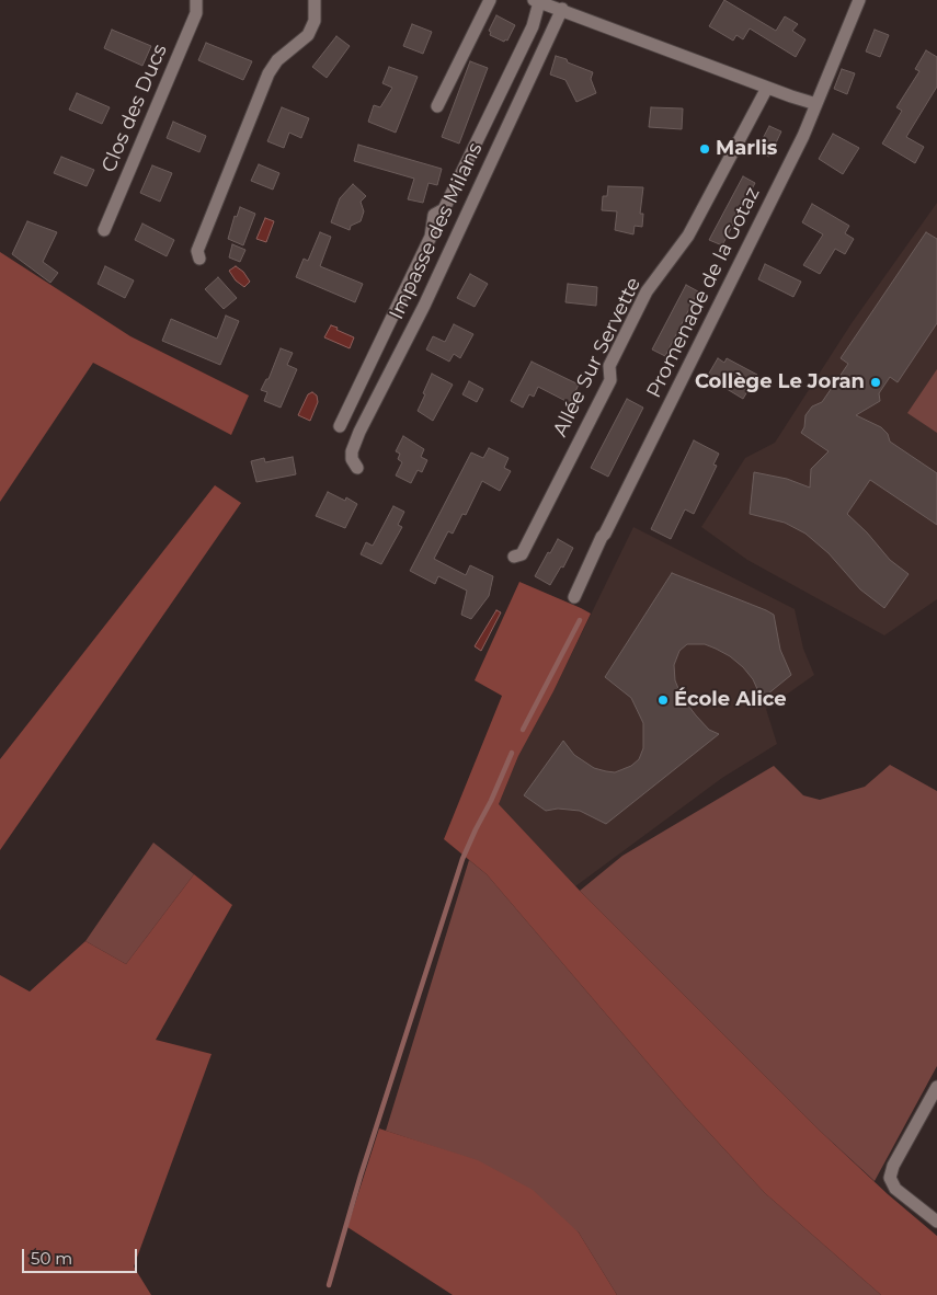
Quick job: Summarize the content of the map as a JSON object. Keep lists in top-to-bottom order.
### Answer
{
  "streets": {
    "street": [
      "Clos des Ducs",
      "Impasse des Milans",
      "Promenade de la Gotaz",
      "Allée Sur Servette"
    ]
  },
  "places": ["Marlis", "Collège Le Joran", "École Alice"],
  "scale_bar": "50 m"
}
